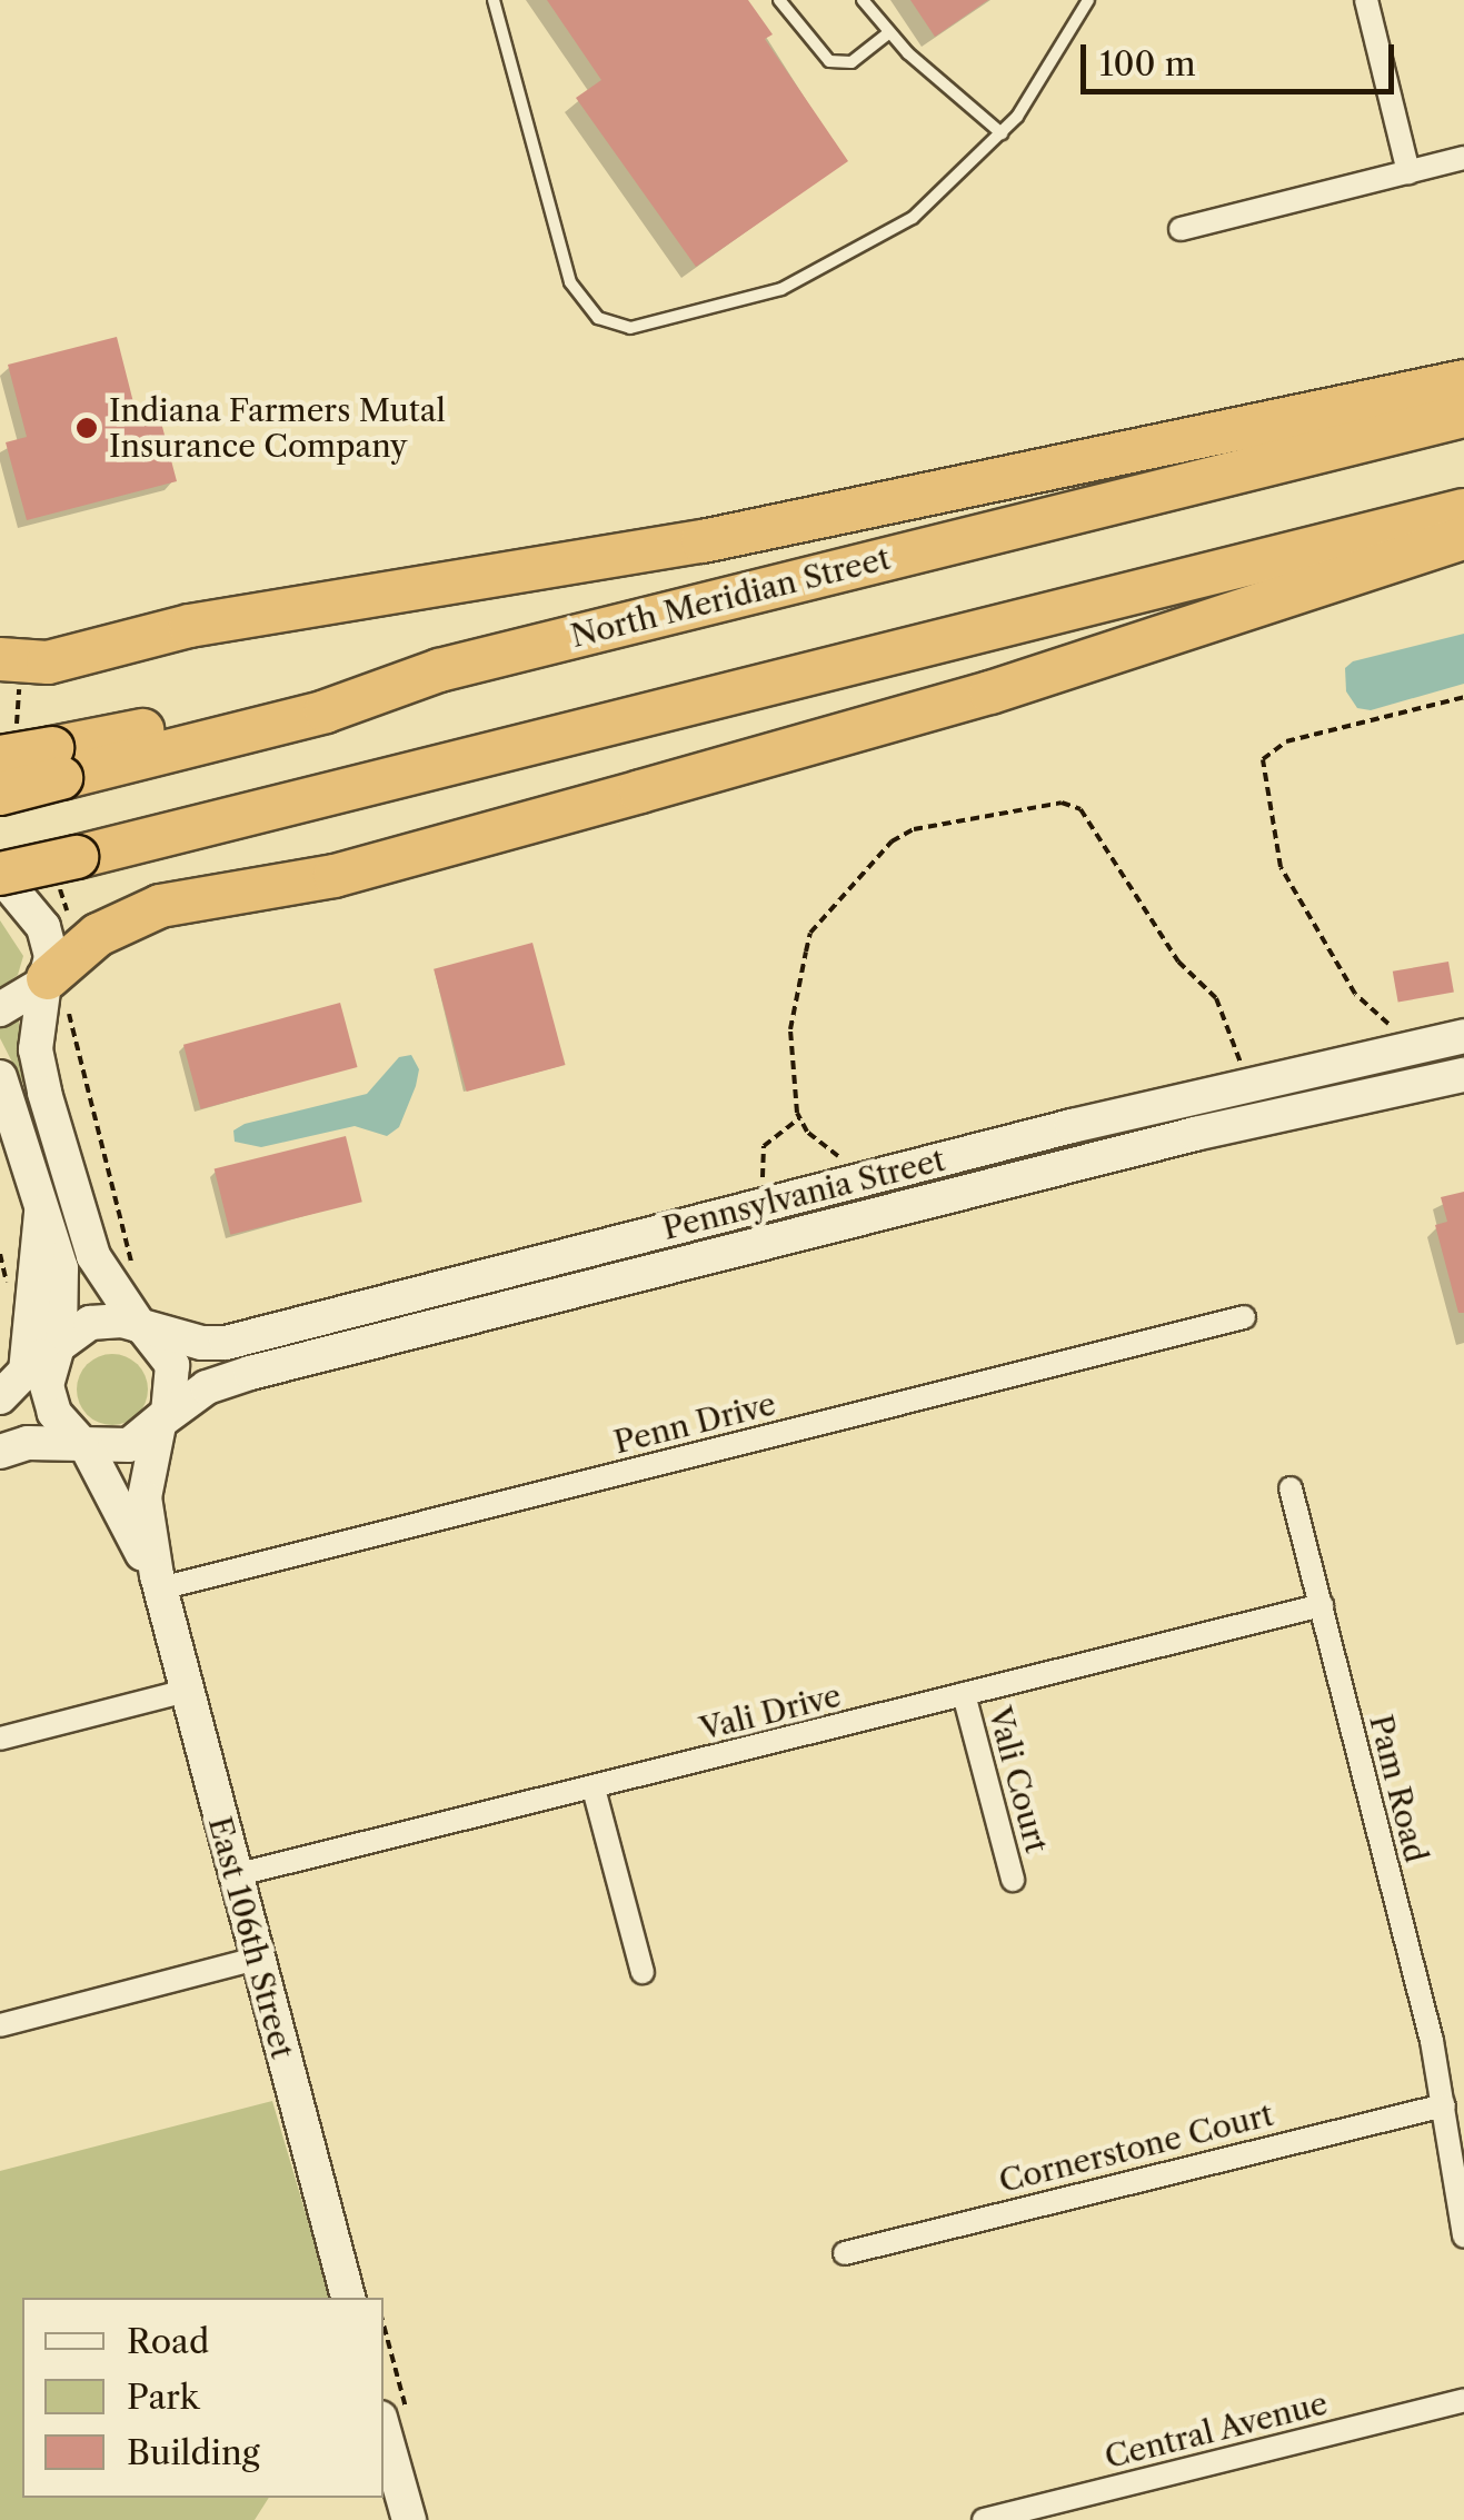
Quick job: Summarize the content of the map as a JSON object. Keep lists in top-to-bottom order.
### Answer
{
  "streets": {
    "highway": ["North Meridian Street"],
    "main road": ["Pennsylvania Street", "East 106th Street"],
    "street": [
      "Penn Drive",
      "Vali Drive",
      "Vali Court",
      "Pam Road",
      "Cornerstone Court",
      "Central Avenue"
    ]
  },
  "crossings": [
    ["Pennsylvania Street", "East 106th Street"],
    ["Penn Drive", "East 106th Street"],
    ["Vali Drive", "Vali Court"],
    ["Vali Drive", "Pam Road"],
    ["Vali Drive", "East 106th Street"],
    ["Pam Road", "Cornerstone Court"]
  ],
  "places": ["Indiana Farmers Mutal Insurance Company"],
  "legend": ["Road", "Park", "Building"],
  "scale_bar": "100 m"
}
